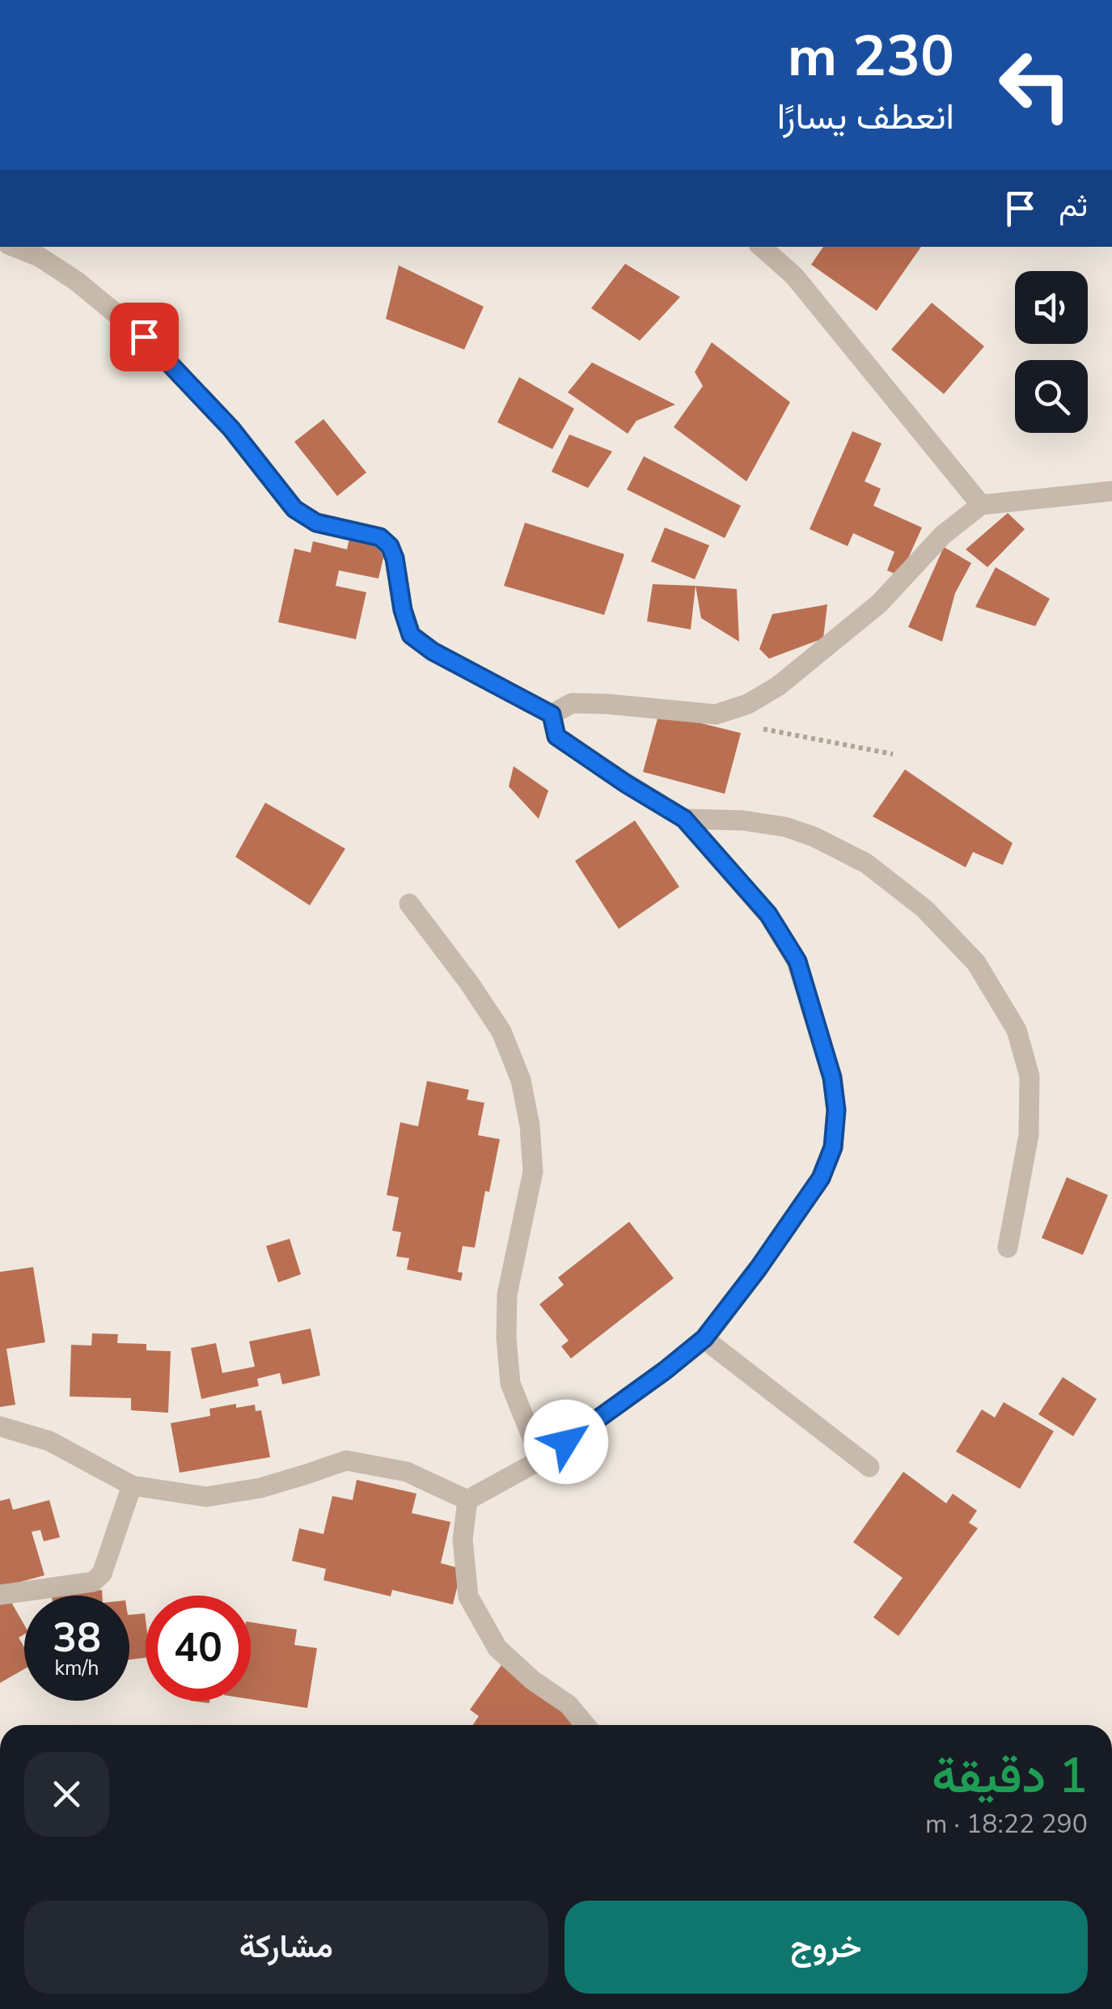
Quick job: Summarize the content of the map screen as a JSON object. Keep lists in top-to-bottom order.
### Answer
{
  "page": {
    "turn": ["230 m", "انعطف يسارًا"],
    "then": "ثم",
    "speed": "38 km/h",
    "limit": "40",
    "heading": ["1 دقيقة", "290 m · 18:22"],
    "buttons": ["خروج", "مشاركة"]
  }
}
